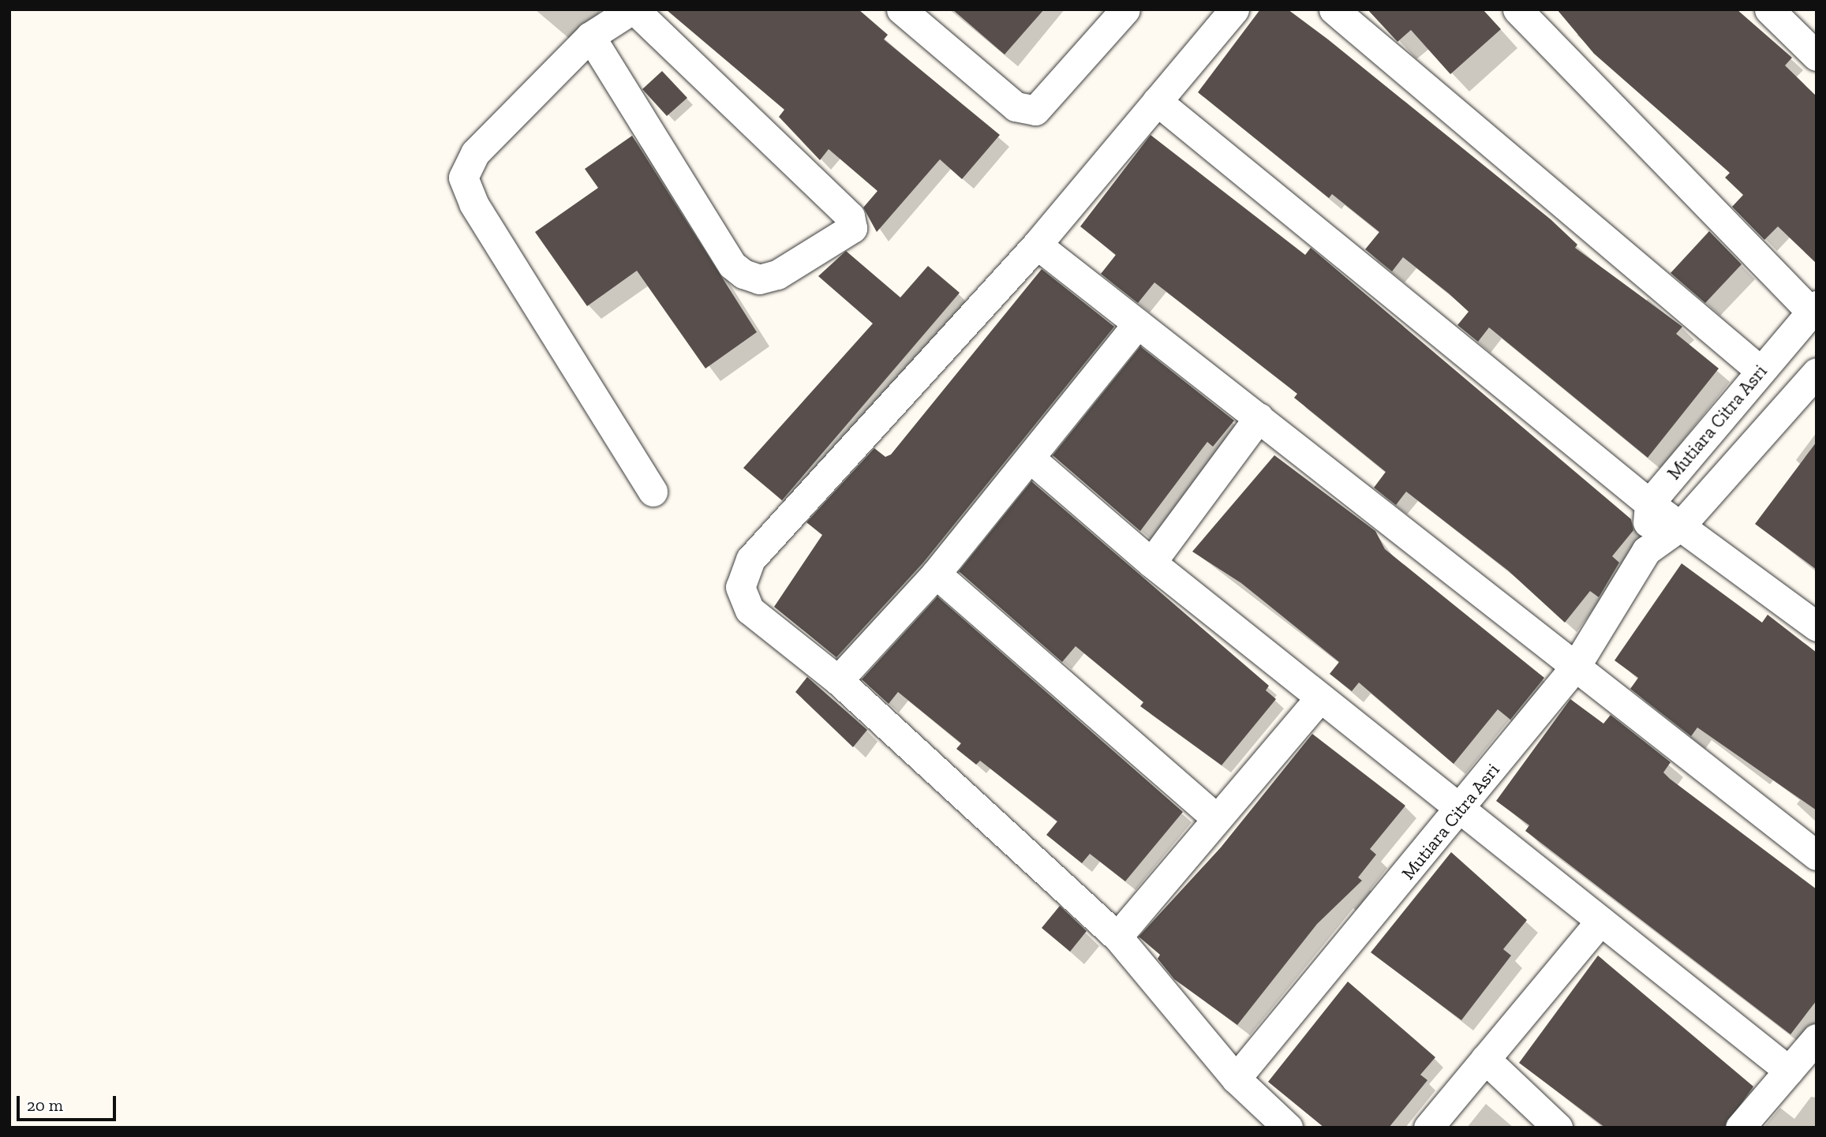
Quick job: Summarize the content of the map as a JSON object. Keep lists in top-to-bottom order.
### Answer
{
  "streets": {
    "street": ["Mutiara Citra Asri"]
  },
  "scale_bar": "20 m"
}
